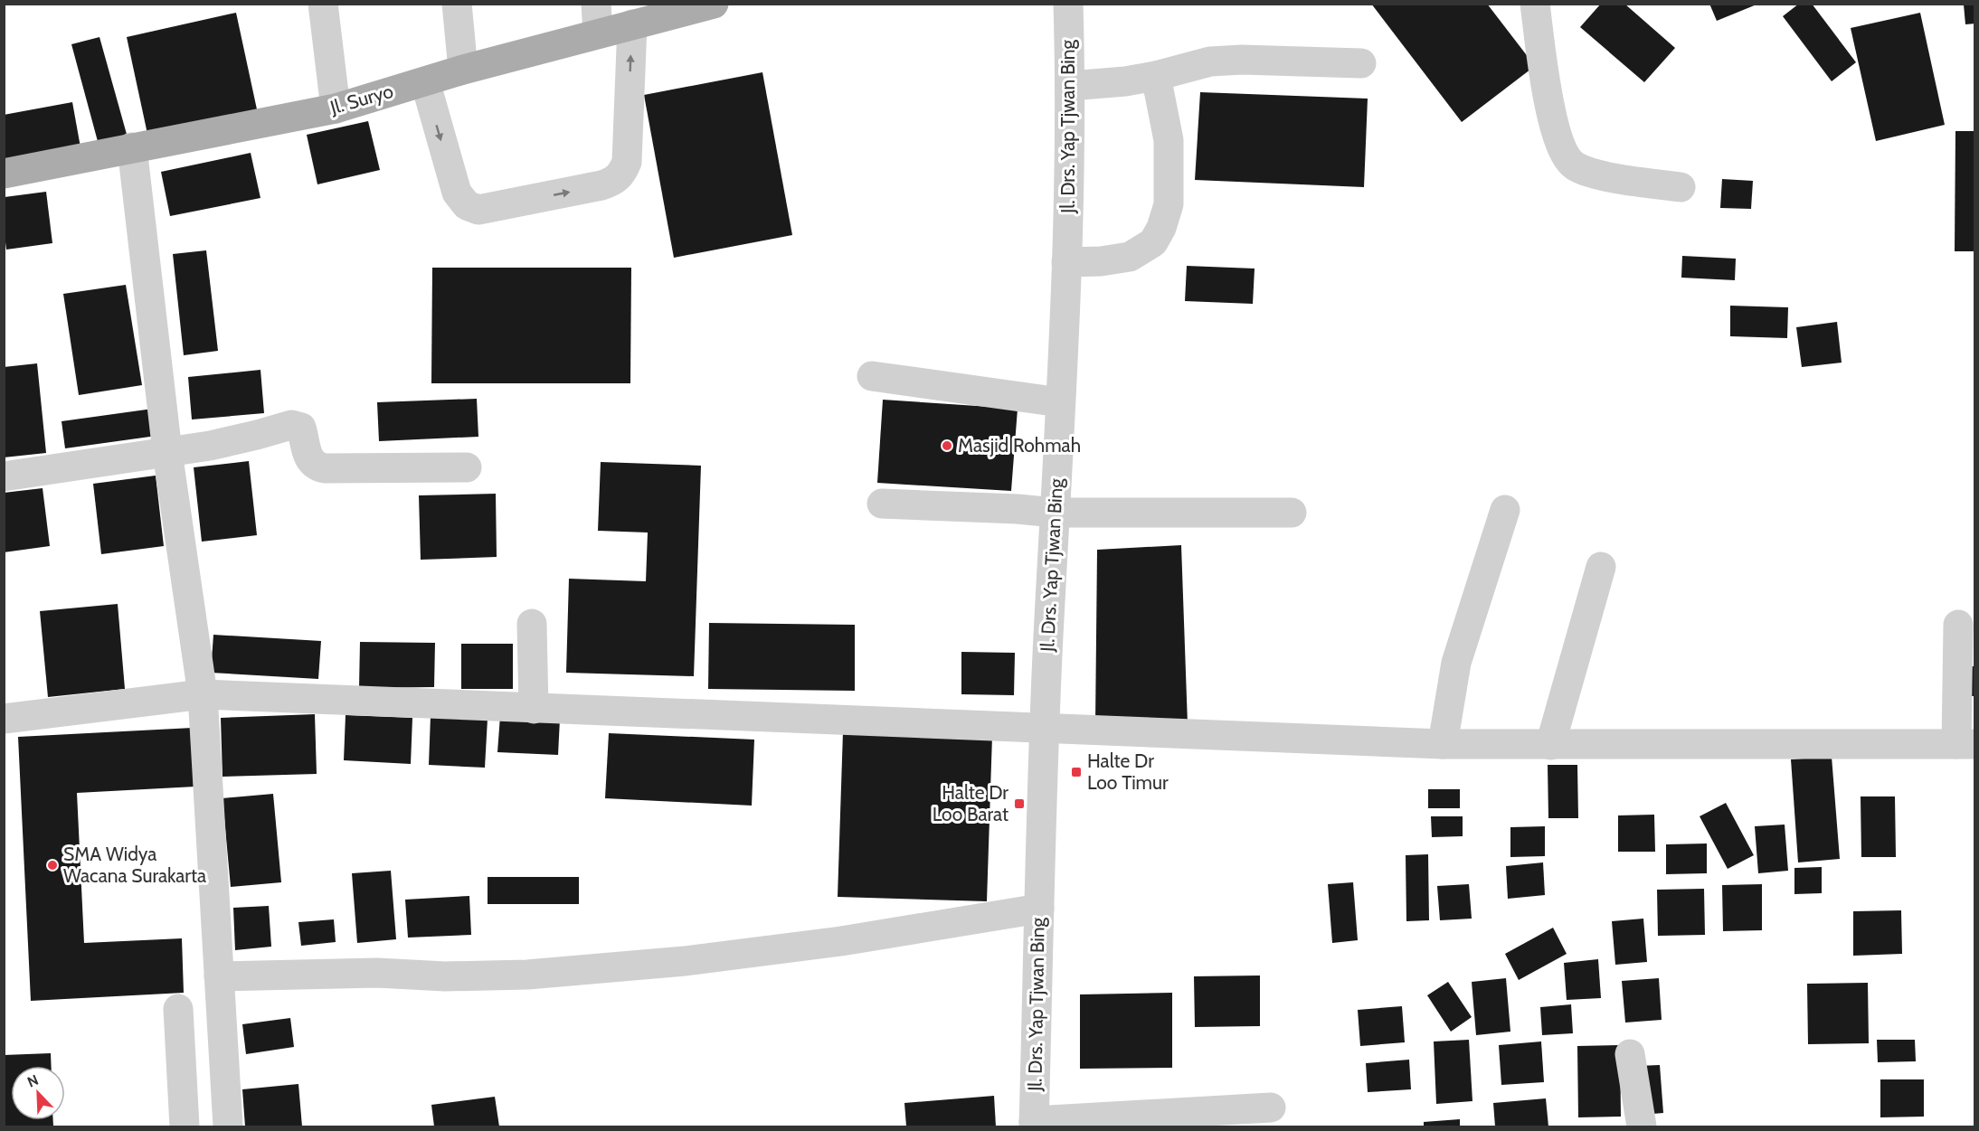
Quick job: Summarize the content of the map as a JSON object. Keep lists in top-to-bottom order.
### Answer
{
  "streets": {
    "main road": ["Jl. Suryo"],
    "street": ["Jl. Drs. Yap Tjwan Bing"]
  },
  "places": {
    "other": ["Masjid Rohmah", "SMA Widya Wacana Surakarta"],
    "transit": ["Halte Dr Loo Timur", "Halte Dr Loo Barat"]
  },
  "north": "top left"
}
